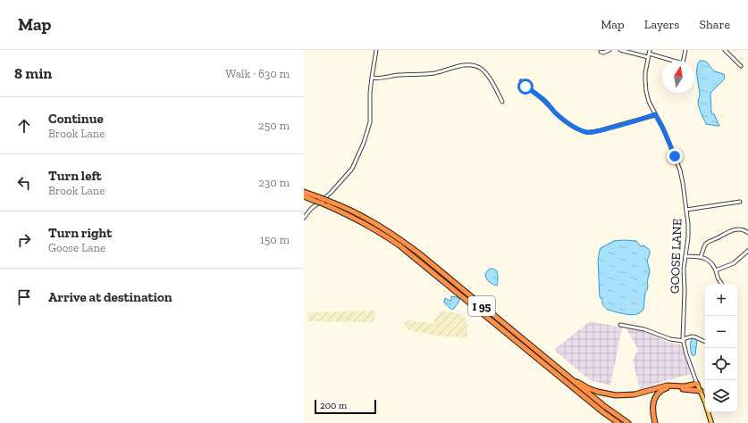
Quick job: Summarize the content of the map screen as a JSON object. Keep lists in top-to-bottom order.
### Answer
{
  "streets": {
    "highway": ["I 95"],
    "main road": ["GOOSE LANE"]
  },
  "scale_bar": "200 m",
  "north": "top",
  "page": {
    "header": "Map",
    "nav": ["Map", "Layers", "Share"],
    "heading": ["8 min", "Walk · 630 m"],
    "list": [
      ["Continue", "Brook Lane", "250 m"],
      ["Turn left", "Brook Lane", "230 m"],
      ["Turn right", "Goose Lane", "150 m"],
      "Arrive at destination"
    ],
    "map_buttons": ["+", "−"],
    "scale": "200 m"
  }
}
